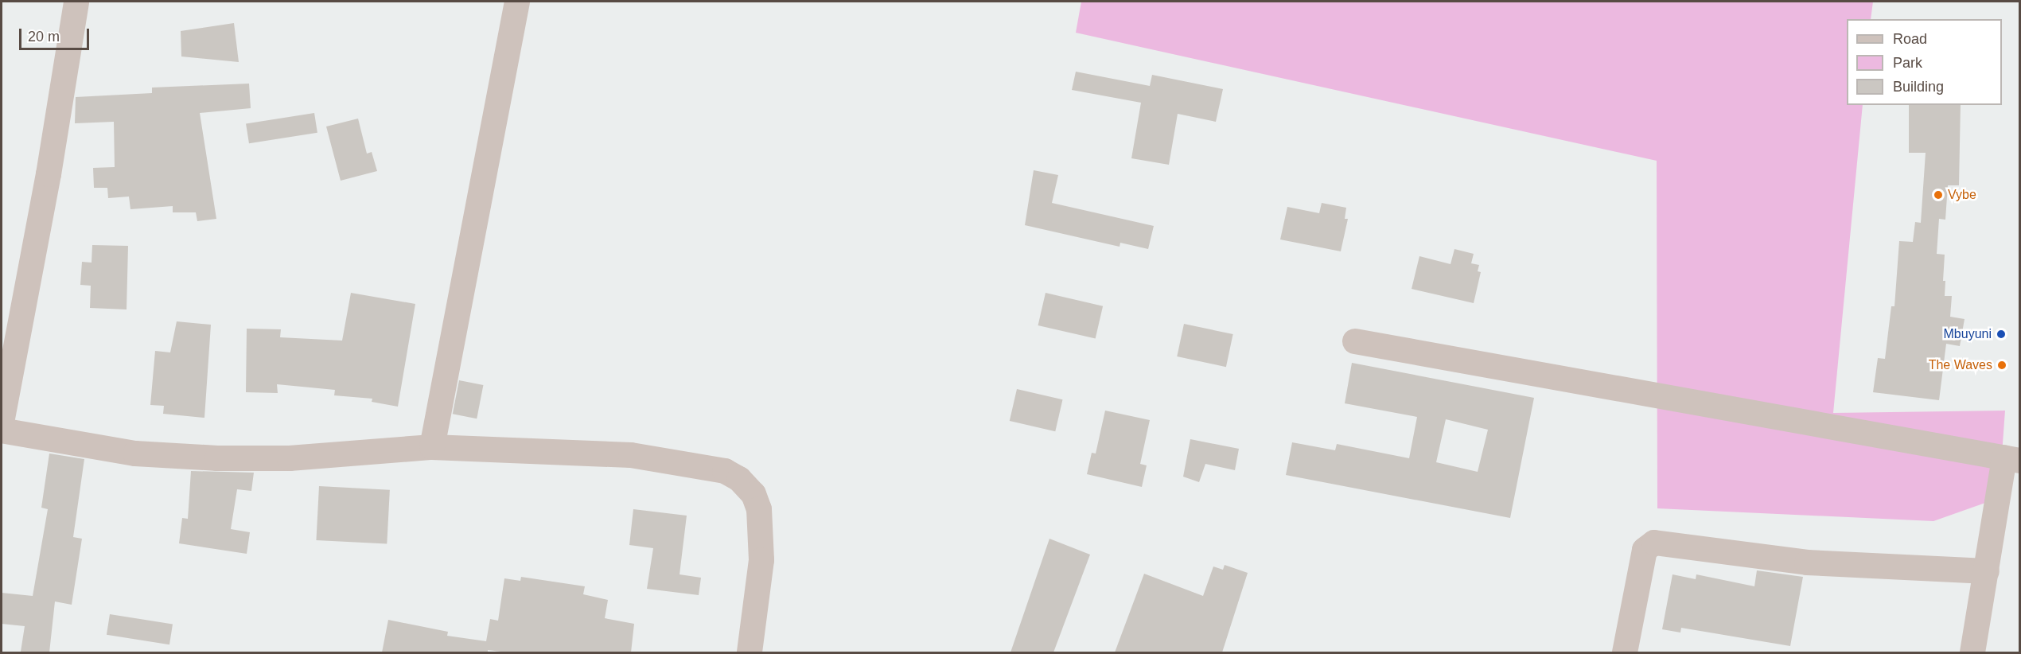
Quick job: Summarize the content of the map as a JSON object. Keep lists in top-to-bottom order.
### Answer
{
  "places": ["Vybe", "Mbuyuni", "The Waves"],
  "legend": ["Road", "Park", "Building"],
  "scale_bar": "20 m"
}
